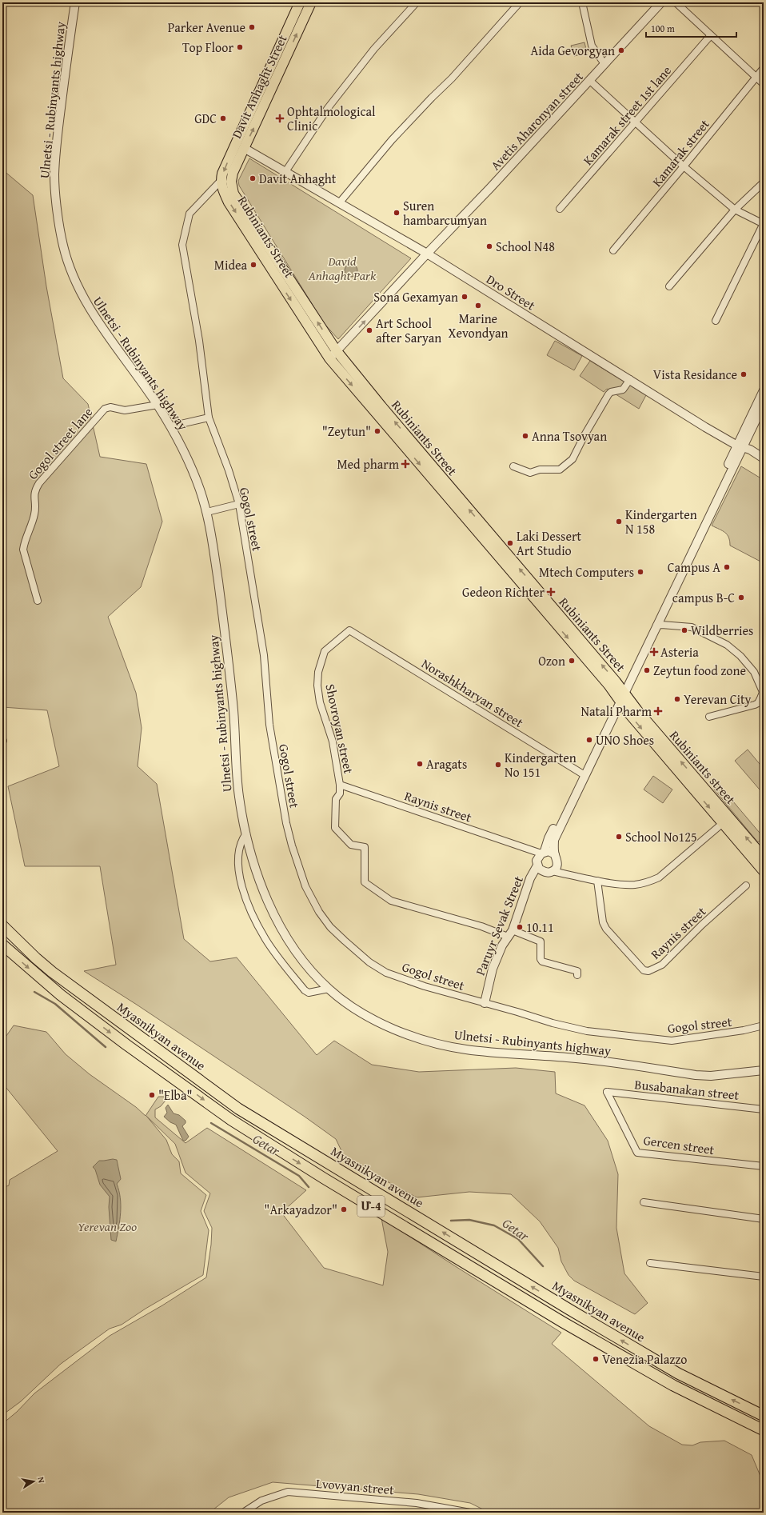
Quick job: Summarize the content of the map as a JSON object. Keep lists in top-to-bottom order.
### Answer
{
  "streets": {
    "highway": ["Myasnikyan avenue", "Մ-4"],
    "main road": ["Davit Anhaght Street", "Rubiniants Street", "Rubiniants street"],
    "street": [
      "Ulnetsi - Rubinyants highway",
      "Kamarak street 1st lane",
      "Avetis Aharonyan street",
      "Kamarak street",
      "Dro Street",
      "Gogol street lane",
      "Gogol street",
      "Norashkharyan street",
      "Shovroyan street",
      "Raynis street",
      "Paruyr Sevak Street",
      "Busabanakan street",
      "Gercen street",
      "Lvovyan street"
    ]
  },
  "crossings": [
    ["Davit Anhaght Street", "Rubiniants Street"],
    ["Davit Anhaght Street", "Dro Street"],
    ["Davit Anhaght Street", "Gogol street"],
    ["Ulnetsi - Rubinyants highway", "Gogol street lane"],
    ["Avetis Aharonyan street", "Dro Street"],
    ["Rubiniants Street", "Gogol street"],
    ["Rubiniants Street", "Rubiniants street"],
    ["Gogol street", "Paruyr Sevak Street"],
    ["Norashkharyan street", "Shovroyan street"],
    ["Shovroyan street", "Raynis street"],
    ["Shovroyan street", "Paruyr Sevak Street"],
    ["Raynis street", "Paruyr Sevak Street"],
    ["Busabanakan street", "Gercen street"]
  ],
  "one_way": ["Rubiniants street"],
  "water": ["Getar"],
  "parks": ["David Anhaght Park", "Yerevan Zoo"],
  "places": {
    "other": [
      "Parker Avenue",
      "Top Floor",
      "Aida Gevorgyan",
      "GDC",
      "Davit Anhaght",
      "Suren hambarcumyan",
      "School N48",
      "Midea",
      "Sona Gexamyan",
      "Marine Xevondyan",
      "Art School after Saryan",
      "Vista Residance",
      "\"Zeytun\"",
      "Anna Tsovyan",
      "Kindergarten N 158",
      "Laki Dessert Art Studio",
      "Campus A",
      "Mtech Computers",
      "campus B-C",
      "Wildberries",
      "Ozon",
      "Zeytun food zone",
      "Yerevan City",
      "UNO Shoes",
      "Aragats",
      "Kindergarten No 151",
      "School No125",
      "10.11",
      "\"Elba\"",
      "\"Arkayadzor\"",
      "Venezia Palazzo"
    ],
    "health": [
      "Ophtalmological Clinic",
      "Med pharm",
      "Gedeon Richter",
      "Asteria",
      "Natali Pharm"
    ]
  },
  "scale_bar": "100 m",
  "north": "right"
}
